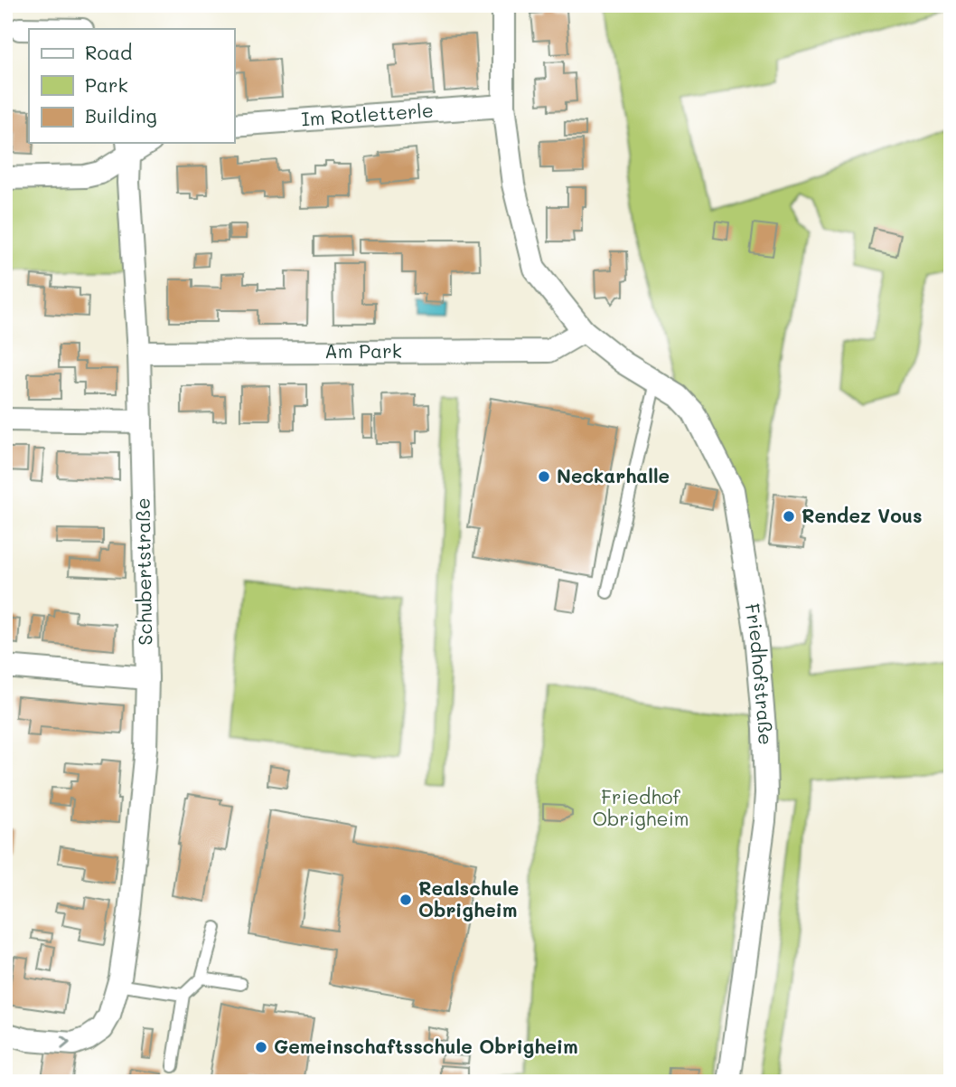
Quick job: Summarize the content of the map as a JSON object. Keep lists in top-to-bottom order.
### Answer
{
  "streets": {
    "street": [
      "Im Rotletterle",
      "Am Park",
      "Schubertstraße",
      "Friedhofstraße"
    ]
  },
  "crossings": [
    ["Im Rotletterle", "Friedhofstraße"],
    ["Am Park", "Schubertstraße"],
    ["Am Park", "Friedhofstraße"]
  ],
  "parks": ["Friedhof Obrigheim"],
  "places": [
    "Neckarhalle",
    "Rendez Vous",
    "Realschule Obrigheim",
    "Gemeinschaftsschule Obrigheim"
  ],
  "legend": ["Road", "Park", "Building"]
}
